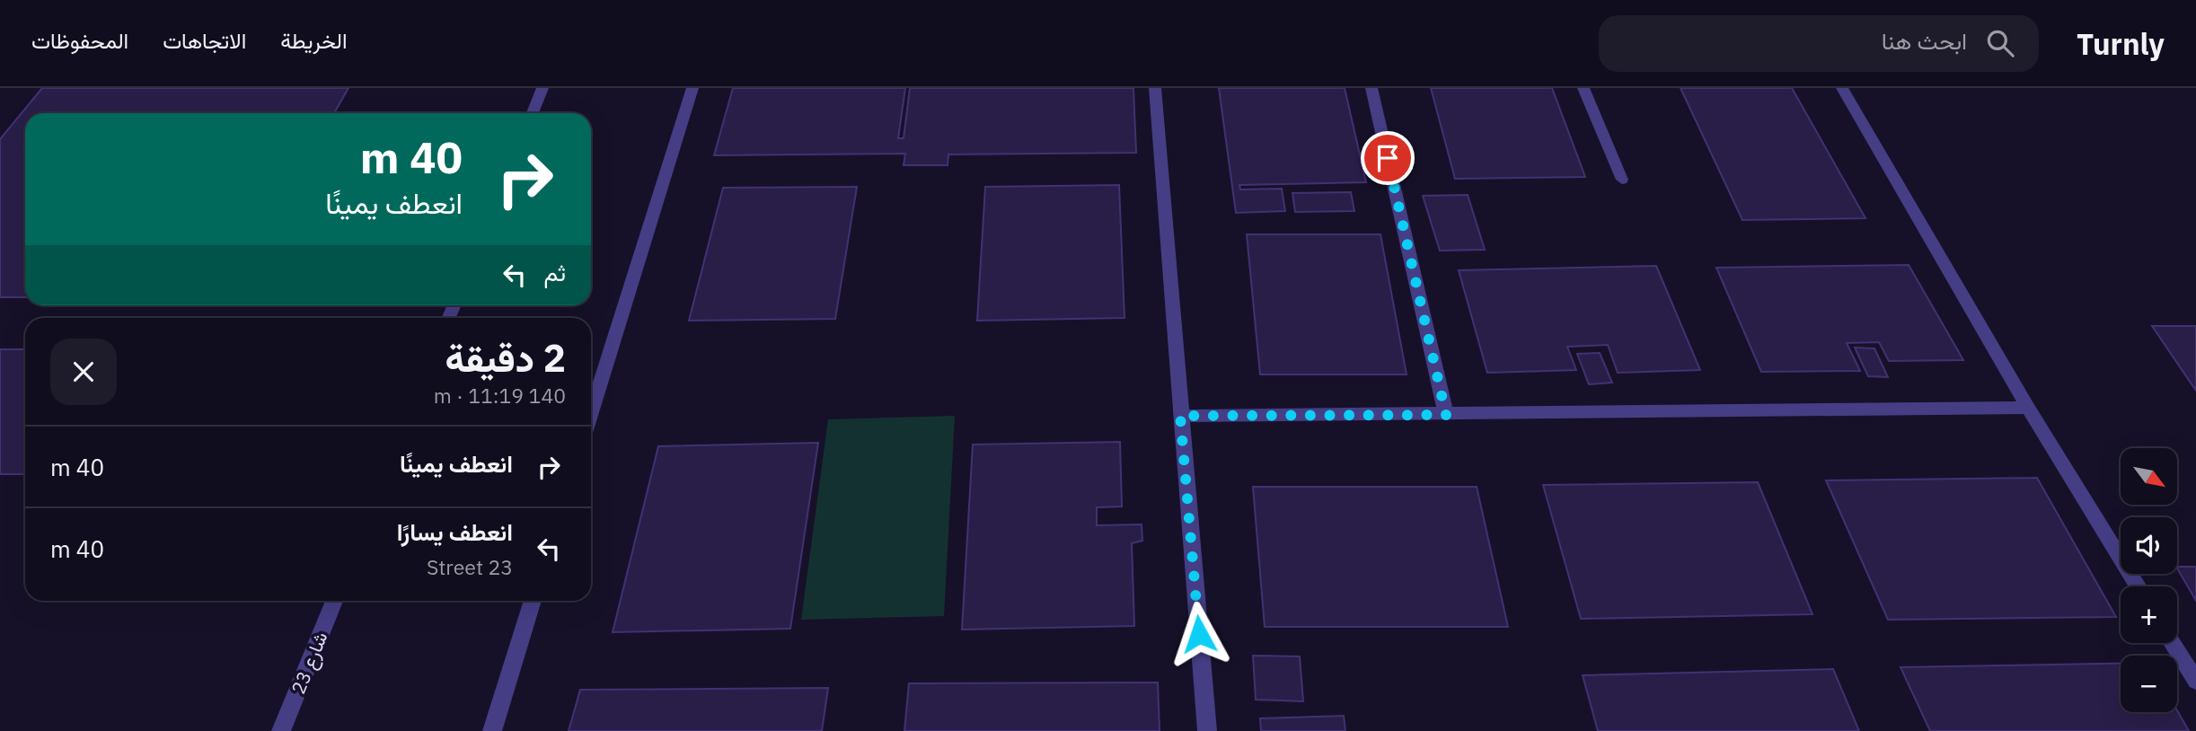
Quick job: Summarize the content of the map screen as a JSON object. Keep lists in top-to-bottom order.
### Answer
{
  "streets": {
    "street": ["شارع 23"]
  },
  "north": "bottom right",
  "page": {
    "header": "Turnly",
    "search": "ابحث هنا",
    "nav": ["الخريطة", "الاتجاهات", "المحفوظات"],
    "turn": ["40 m", "انعطف يمينًا"],
    "then": "ثم",
    "heading": ["2 دقيقة", "140 m · 11:19"],
    "list": [
      {
        "name": "انعطف يمينًا",
        "value": "40 m"
      },
      {
        "name": "انعطف يسارًا",
        "note": "Street 23",
        "value": "40 m"
      }
    ],
    "map_buttons": ["+", "−"]
  }
}
